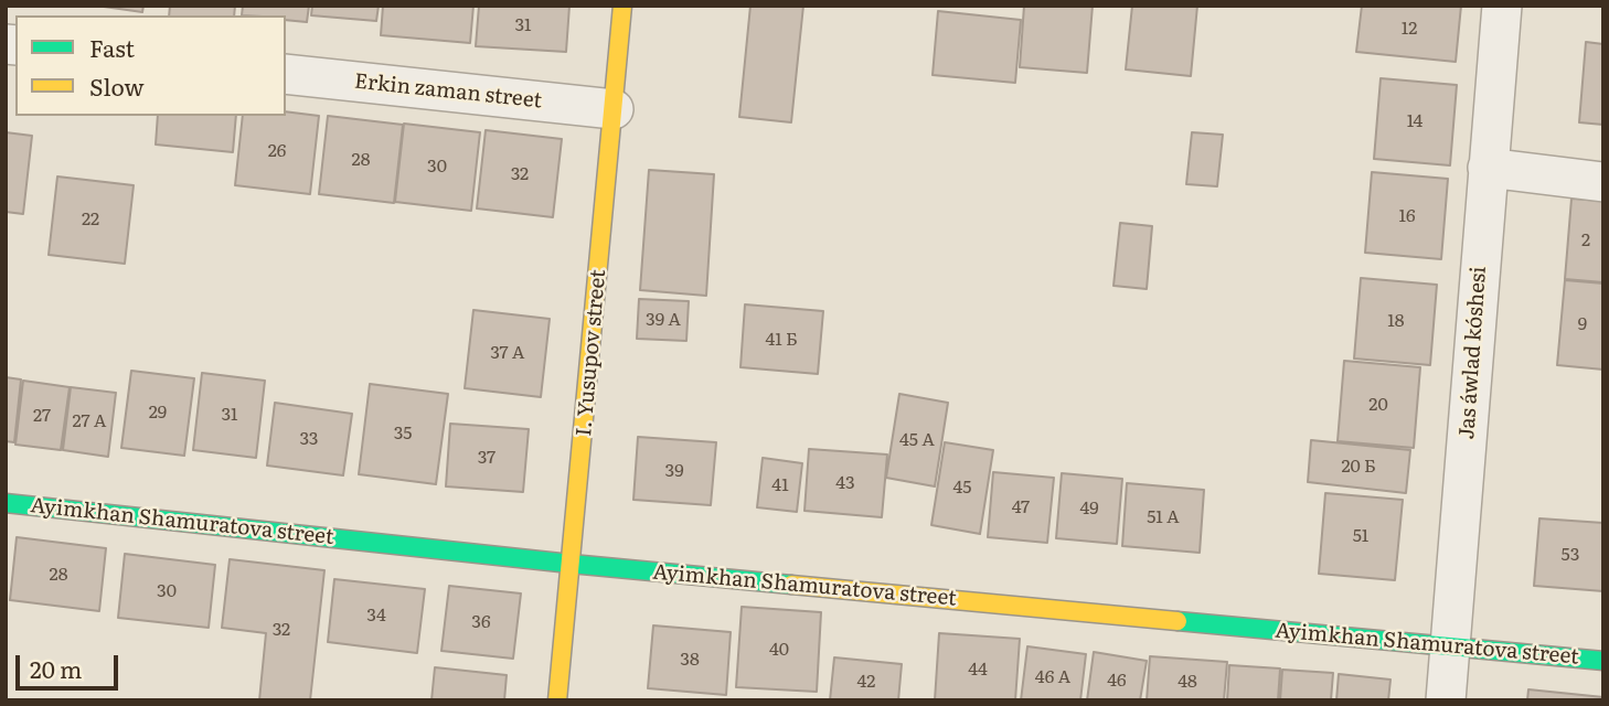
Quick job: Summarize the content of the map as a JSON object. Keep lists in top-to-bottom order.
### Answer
{
  "streets": {
    "street": [
      "Erkin zaman street",
      "I. Yusupov street",
      "Jas áwlad kóshesi",
      "Ayimkhan Shamuratova street"
    ]
  },
  "crossings": [
    ["Erkin zaman street", "I. Yusupov street"],
    ["I. Yusupov street", "Ayimkhan Shamuratova street"],
    ["Jas áwlad kóshesi", "Ayimkhan Shamuratova street"]
  ],
  "house_numbers": [
    "31",
    "12",
    "14",
    "26",
    "28",
    "30",
    "32",
    "16",
    "22",
    "2",
    "39 А",
    "18",
    "9",
    "41 Б",
    "37 А",
    "20",
    "29",
    "31",
    "27",
    "27 А",
    "35",
    "33",
    "45 А",
    "37",
    "20 Б",
    "39",
    "43",
    "41",
    "45",
    "47",
    "49",
    "51 А",
    "51",
    "53",
    "28",
    "30",
    "34",
    "36",
    "32",
    "40",
    "38",
    "44",
    "46 А",
    "46",
    "42",
    "48"
  ],
  "legend": ["Fast", "Slow"],
  "scale_bar": "20 m"
}
